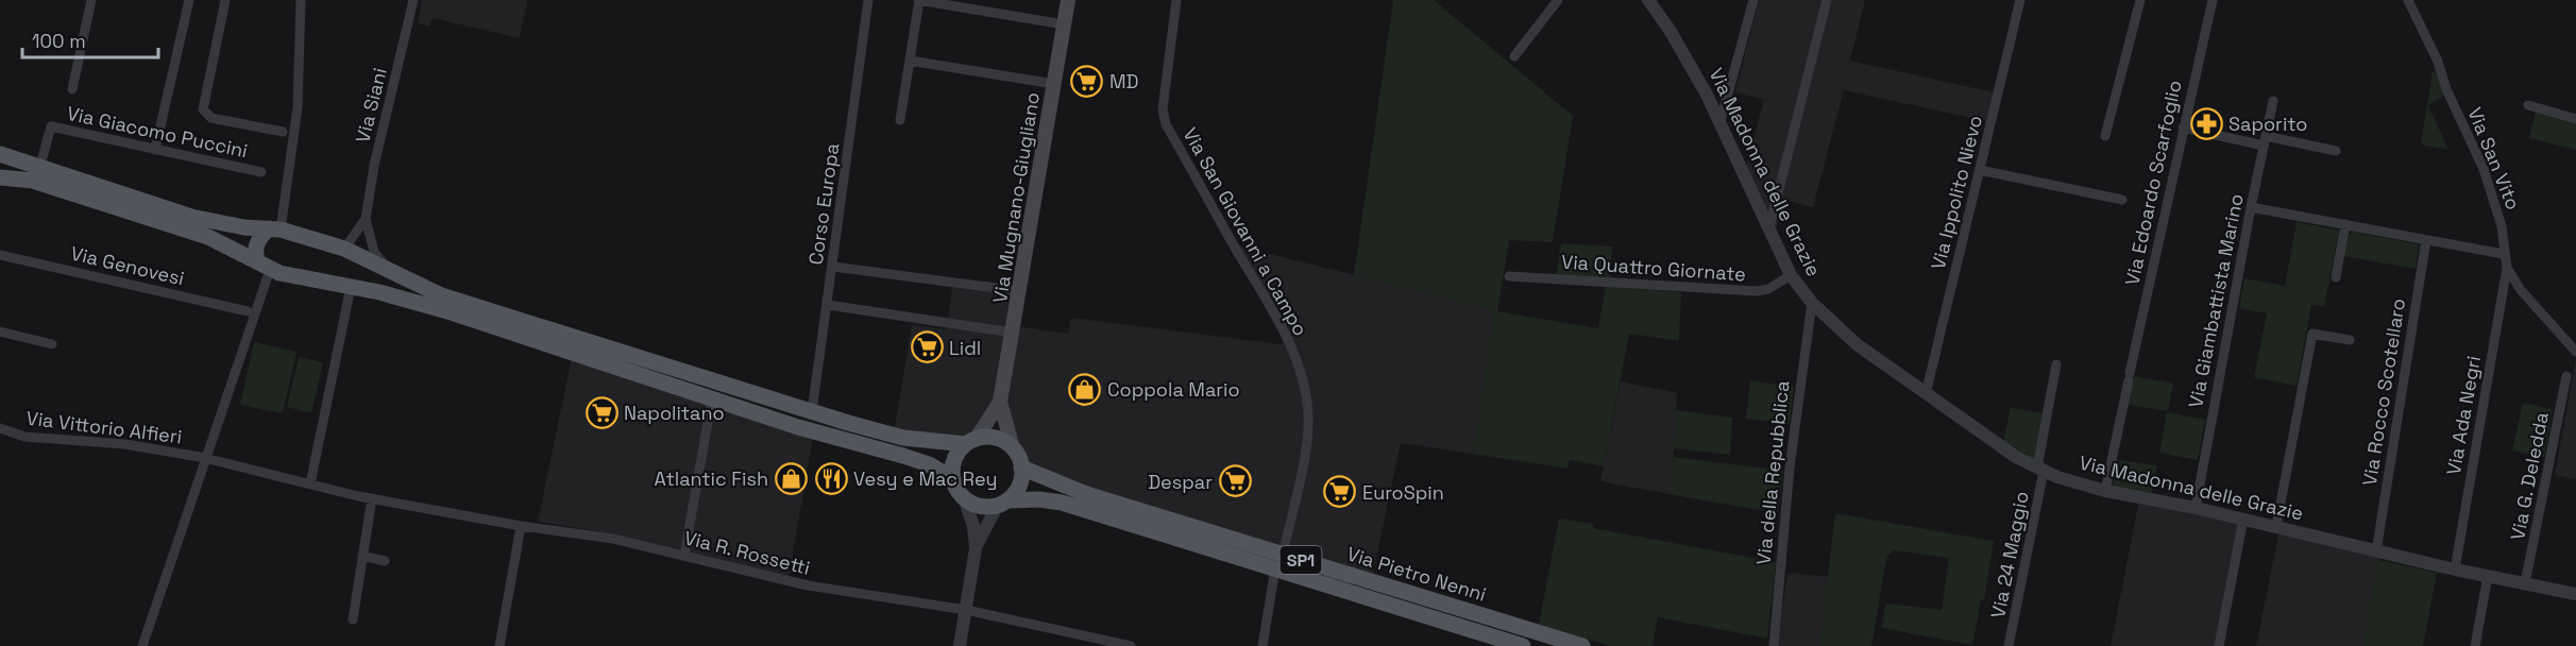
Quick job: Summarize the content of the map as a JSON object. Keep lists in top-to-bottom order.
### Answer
{
  "streets": {
    "main road": ["Via Mugnano-Giugliano", "SP1", "Via Pietro Nenni"],
    "street": [
      "Via Siani",
      "Via Giacomo Puccini",
      "Via San Vito",
      "Via Madonna delle Grazie",
      "Via Edoardo Scarfoglio",
      "Via Ippolito Nievo",
      "Corso Europa",
      "Via San Giovanni a Campo",
      "Via Genovesi",
      "Via Quattro Giornate",
      "Via Giambattista Marino",
      "Via Rocco Scotellaro",
      "Via Ada Negri",
      "Via Vittorio Alfieri",
      "Via della Repubblica",
      "Via G. Deledda",
      "Via R. Rossetti",
      "Via 24 Maggio"
    ]
  },
  "crossings": [
    ["Via San Vito", "Via Ada Negri"],
    ["Via Madonna delle Grazie", "Via Edoardo Scarfoglio"],
    ["Via Madonna delle Grazie", "Via Ippolito Nievo"],
    ["Via Madonna delle Grazie", "Via Quattro Giornate"],
    ["Via Madonna delle Grazie", "Via Giambattista Marino"],
    ["Via Madonna delle Grazie", "Via Rocco Scotellaro"],
    ["Via Madonna delle Grazie", "Via Ada Negri"],
    ["Via Madonna delle Grazie", "Via della Repubblica"],
    ["Via Madonna delle Grazie", "Via G. Deledda"],
    ["Via Madonna delle Grazie", "Via 24 Maggio"],
    ["Via Mugnano-Giugliano", "Via Pietro Nenni"],
    ["Via San Giovanni a Campo", "Via Pietro Nenni"],
    ["Via Vittorio Alfieri", "Via R. Rossetti"]
  ],
  "places": {
    "supermarket": [
      "MD",
      "Lidl",
      "Napolitano",
      "Despar",
      "EuroSpin"
    ],
    "pharmacy": ["Saporito"],
    "shop": ["Coppola Mario", "Atlantic Fish"],
    "restaurant": ["Vesy e Mac Rey"]
  },
  "scale_bar": "100 m"
}
